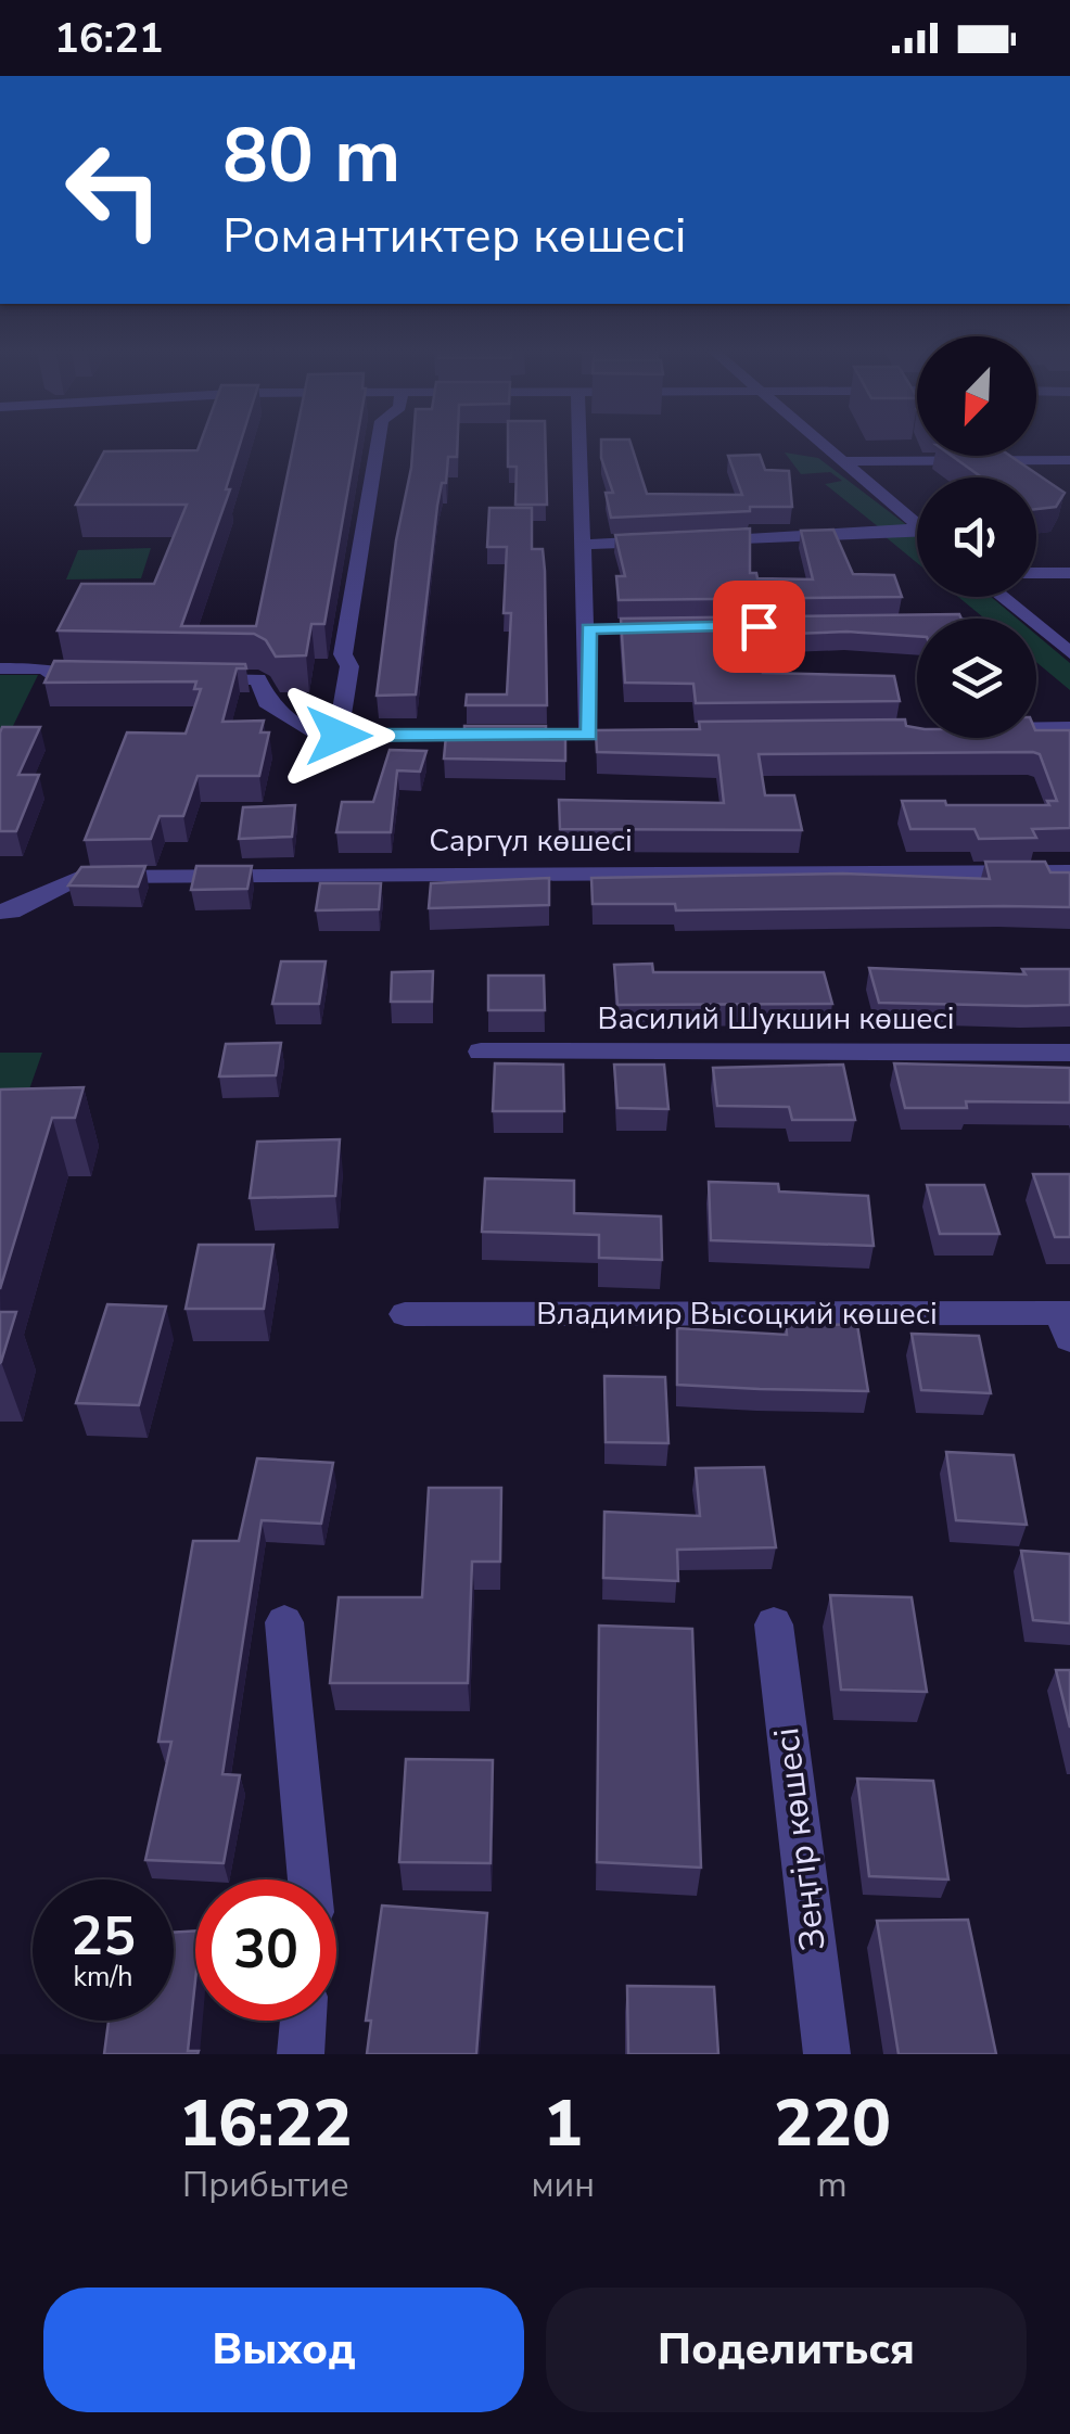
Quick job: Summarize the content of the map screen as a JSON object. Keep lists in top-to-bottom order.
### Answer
{
  "streets": {
    "street": [
      "Саргүл көшесі",
      "Василий Шукшин көшесі",
      "Владимир Высоцкий көшесі",
      "Зеңгір көшесі"
    ]
  },
  "north": "bottom left",
  "page": {
    "status": "16:21",
    "turn": ["80 m", "Романтиктер көшесі"],
    "speed": "25 km/h",
    "limit": "30",
    "eta": [
      "16:22",
      "Прибытие",
      "1",
      "мин",
      "220",
      "m"
    ],
    "buttons": ["Выход", "Поделиться"]
  }
}
